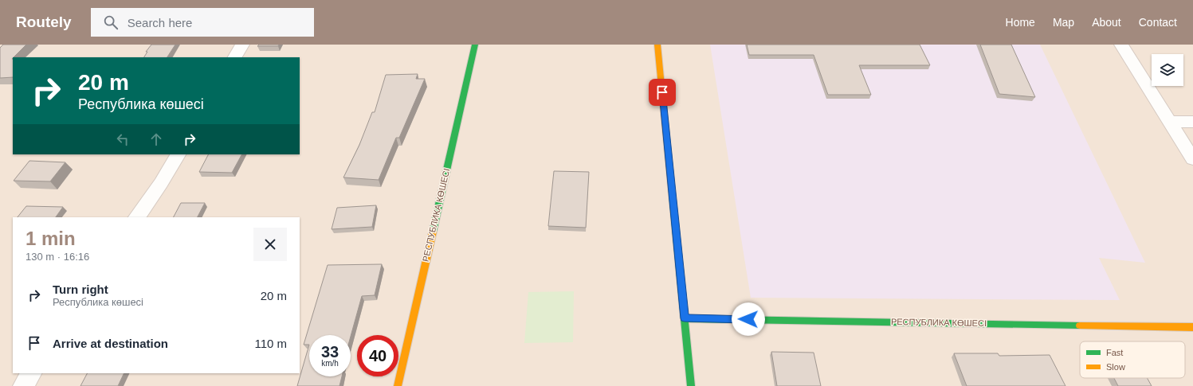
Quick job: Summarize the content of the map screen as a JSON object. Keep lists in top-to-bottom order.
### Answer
{
  "streets": {
    "street": ["РЕСПУБЛИКА КӨШЕСІ"]
  },
  "legend": ["Fast", "Slow"],
  "page": {
    "header": "Routely",
    "search": "Search here",
    "nav": [
      "Home",
      "Map",
      "About",
      "Contact"
    ],
    "turn": ["20 m", "Республика көшесі"],
    "heading": ["1 min", "130 m · 16:16"],
    "list": [
      {
        "name": "Turn right",
        "note": "Республика көшесі",
        "value": "20 m"
      },
      {
        "name": "Arrive at destination",
        "value": "110 m"
      }
    ],
    "speed": "33 km/h",
    "limit": "40"
  }
}
